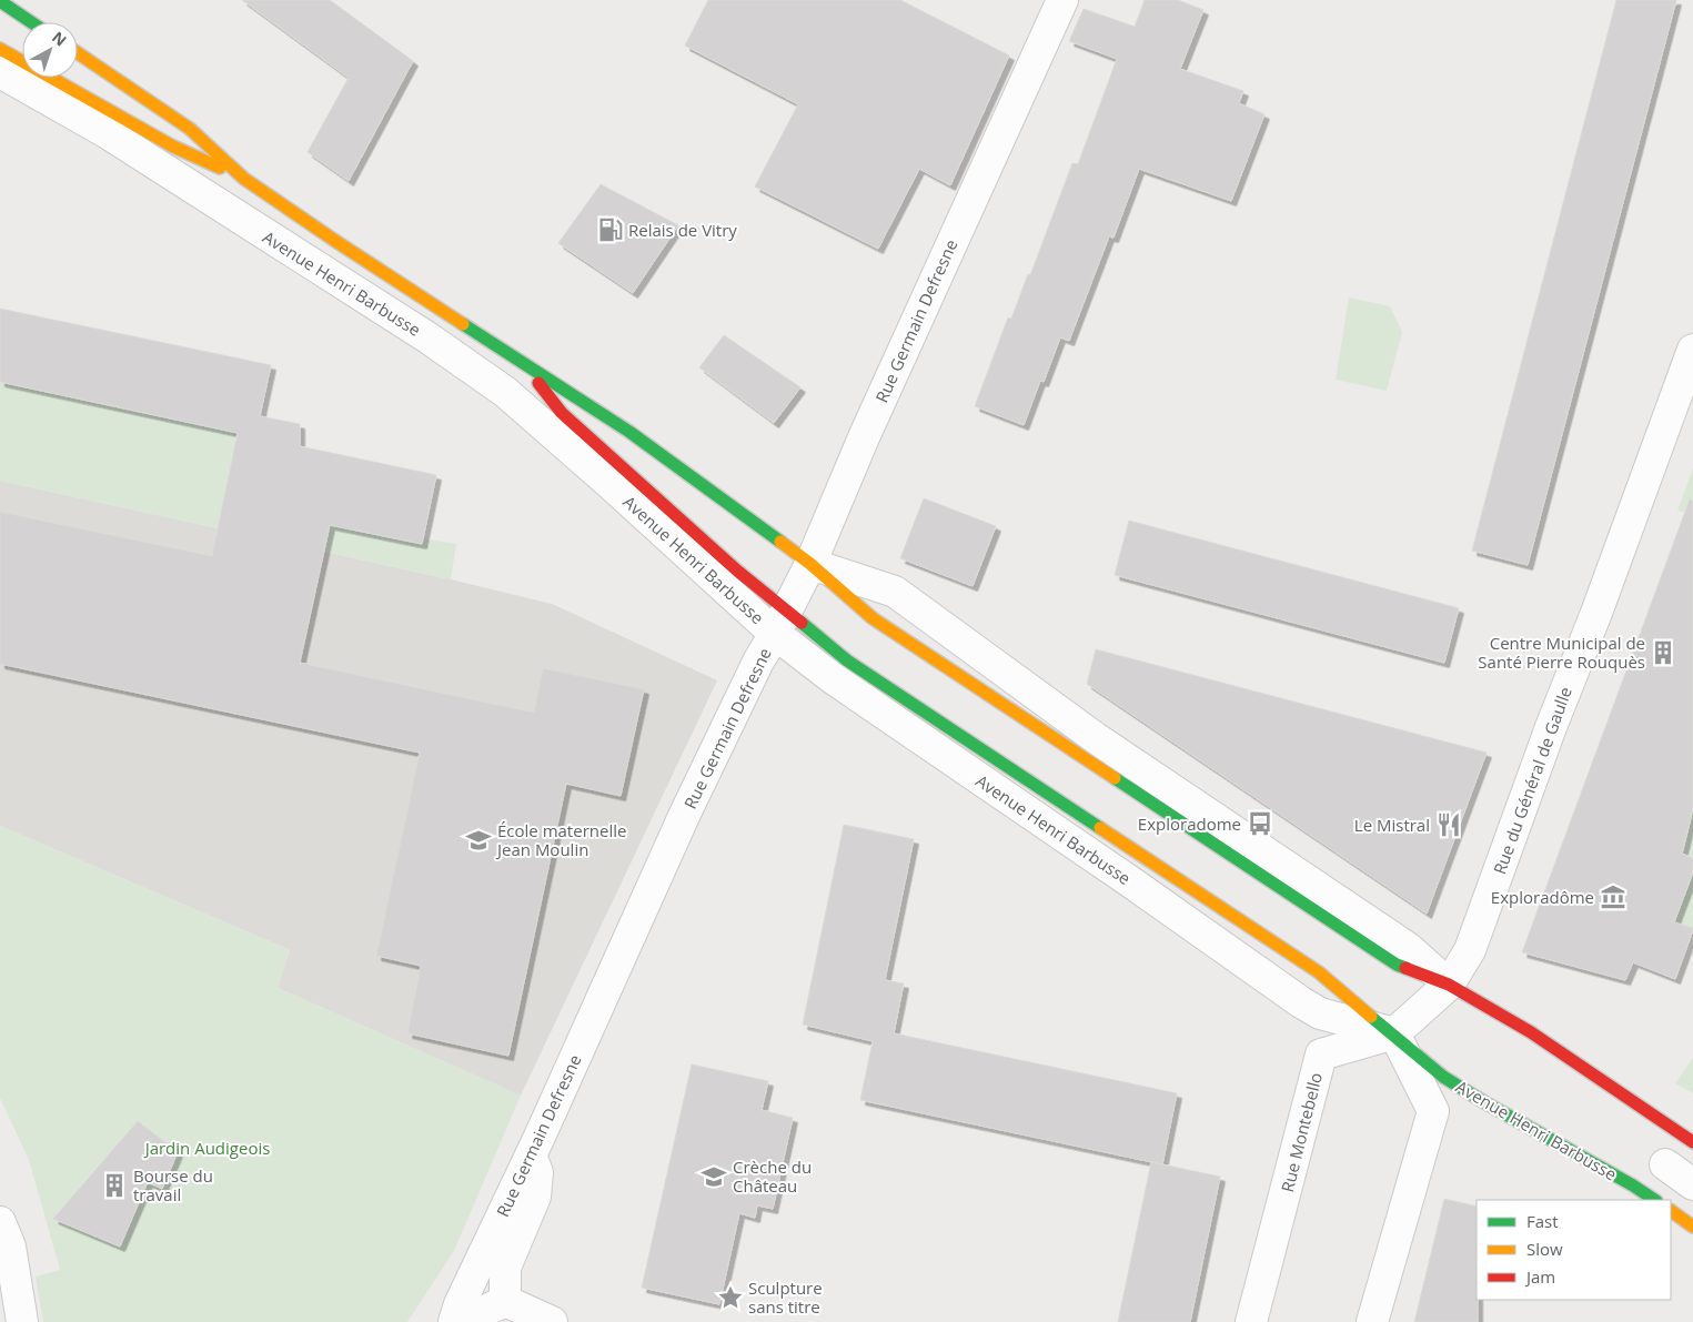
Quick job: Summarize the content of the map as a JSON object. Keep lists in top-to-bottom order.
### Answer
{
  "streets": {
    "main road": ["Avenue Henri Barbusse"],
    "street": ["Rue Germain Defresne", "Rue du Général de Gaulle", "Rue Montebello"]
  },
  "crossings": [
    ["Avenue Henri Barbusse", "Rue Germain Defresne"],
    ["Avenue Henri Barbusse", "Rue du Général de Gaulle"],
    ["Avenue Henri Barbusse", "Rue Montebello"],
    ["Rue du Général de Gaulle", "Rue Montebello"]
  ],
  "parks": ["Jardin Audigeois"],
  "places": {
    "fuel station": ["Relais de Vitry"],
    "building": ["Centre Municipal de Santé Pierre Rouquès", "Bourse du travail"],
    "bus stop": ["Exploradome"],
    "restaurant": ["Le Mistral"],
    "school or university": ["École maternelle Jean Moulin", "Crèche du Château"],
    "museum": ["Exploradôme"],
    "place": ["Sculpture sans titre"]
  },
  "legend": ["Fast", "Slow", "Jam"],
  "north": "top right"
}
